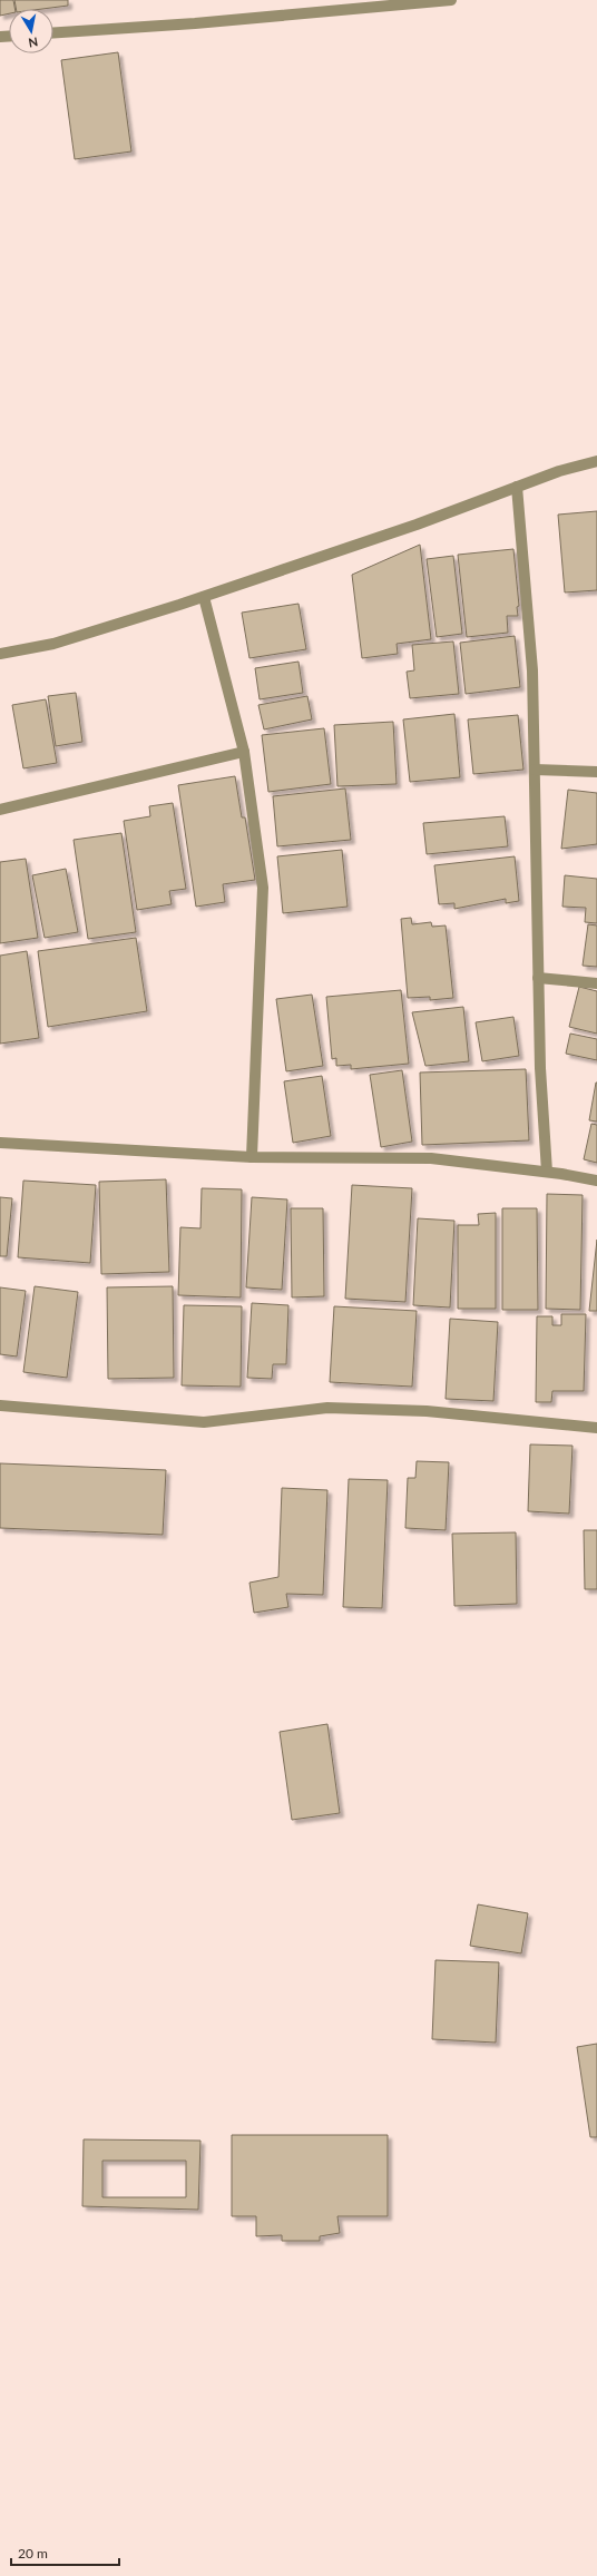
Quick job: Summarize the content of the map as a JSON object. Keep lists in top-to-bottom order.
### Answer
{
  "scale_bar": "20 m",
  "north": "bottom"
}
